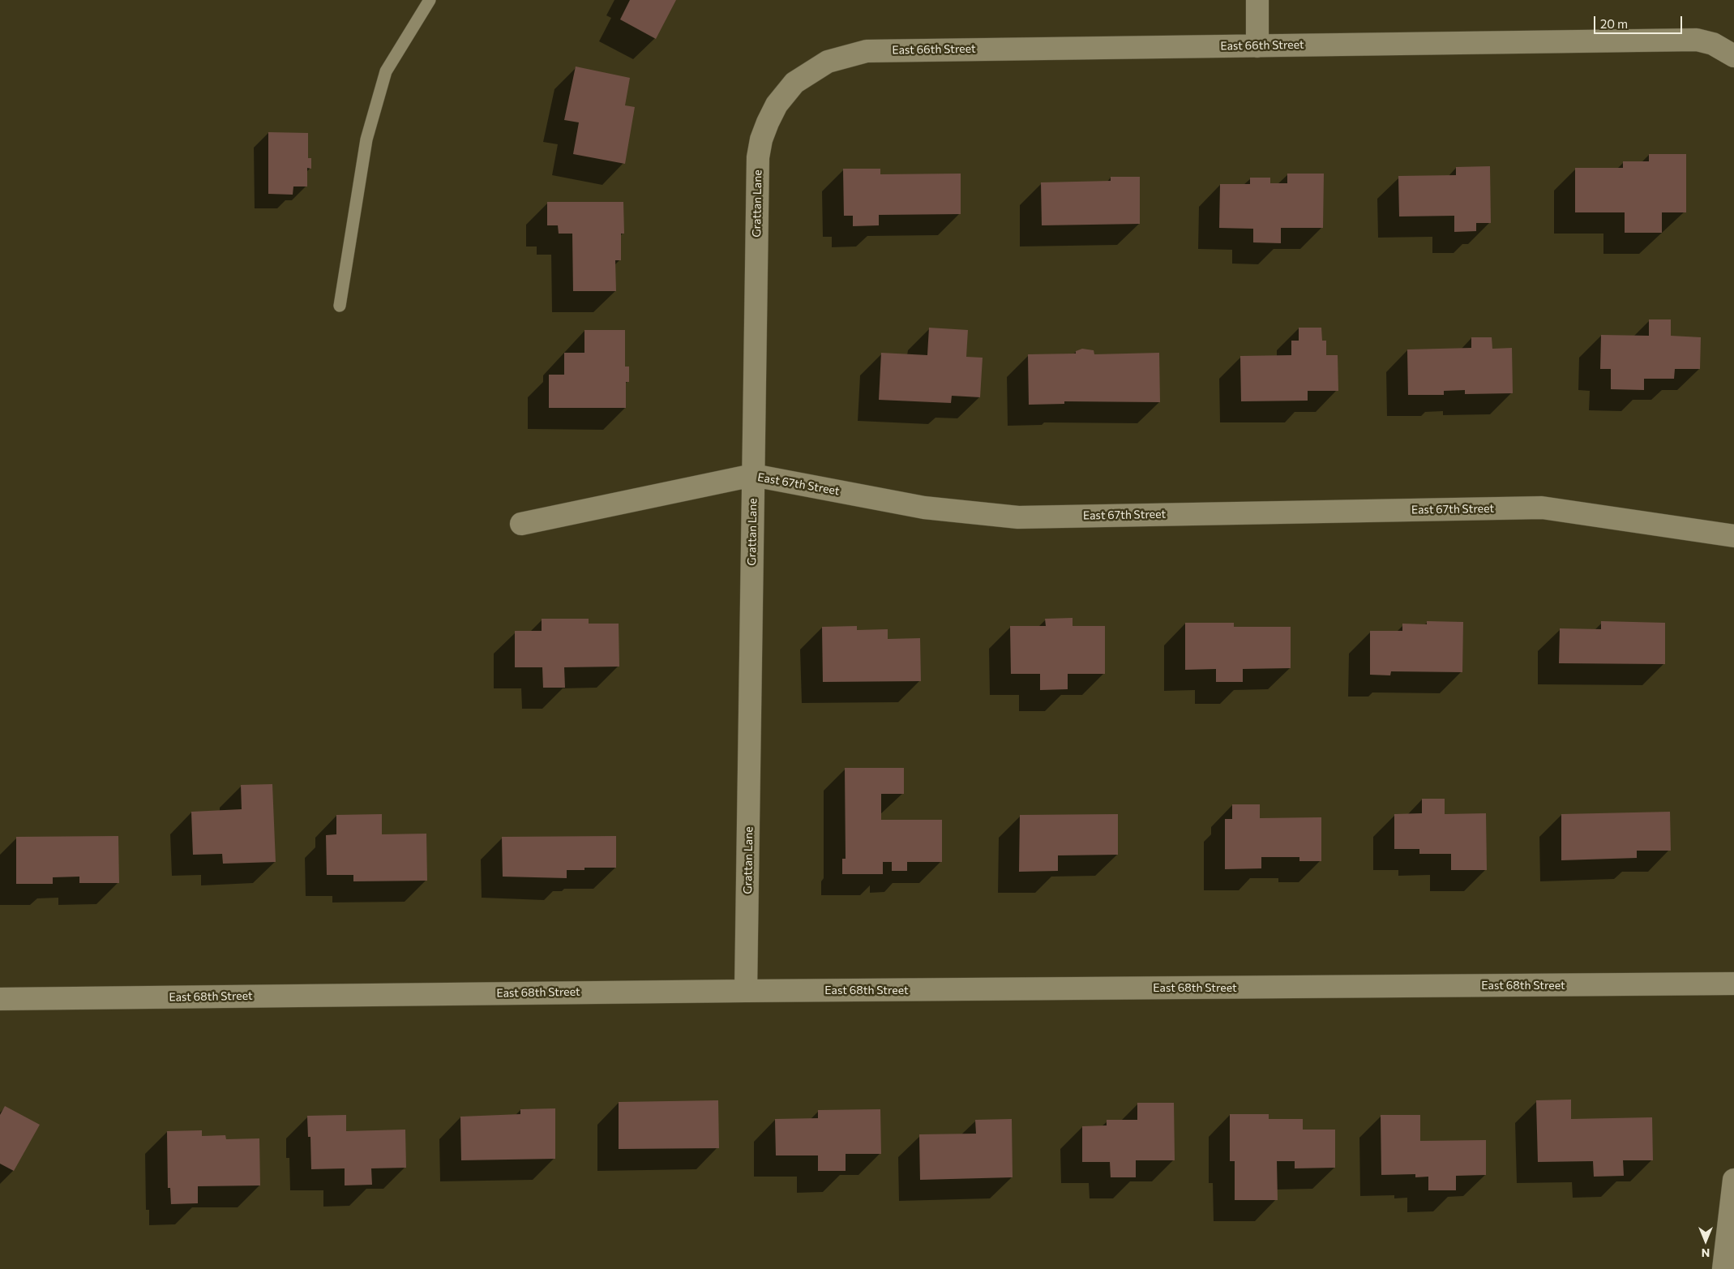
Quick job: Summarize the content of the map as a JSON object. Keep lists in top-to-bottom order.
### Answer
{
  "streets": {
    "street": [
      "East 66th Street",
      "Grattan Lane",
      "East 67th Street",
      "East 68th Street"
    ]
  },
  "crossings": [
    ["East 66th Street", "Grattan Lane"],
    ["Grattan Lane", "East 67th Street"],
    ["Grattan Lane", "East 68th Street"]
  ],
  "scale_bar": "20 m",
  "north": "bottom"
}
